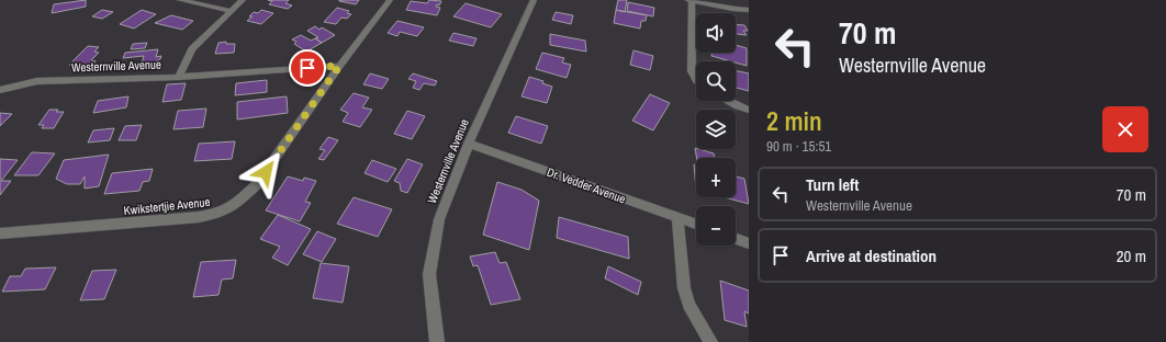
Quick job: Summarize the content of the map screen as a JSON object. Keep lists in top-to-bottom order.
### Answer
{
  "streets": {
    "street": ["Westernville Avenue", "Dr. Vedder Avenue", "Kwikstertjie Avenue"]
  },
  "crossings": [
    ["Westernville Avenue", "Dr. Vedder Avenue"],
    ["Westernville Avenue", "Kwikstertjie Avenue"]
  ],
  "page": {
    "turn": ["70 m", "Westernville Avenue"],
    "map_buttons": ["+", "−"],
    "heading": ["2 min", "90 m · 15:51"],
    "list": [
      {
        "name": "Turn left",
        "note": "Westernville Avenue",
        "value": "70 m"
      },
      {
        "name": "Arrive at destination",
        "value": "20 m"
      }
    ]
  }
}
